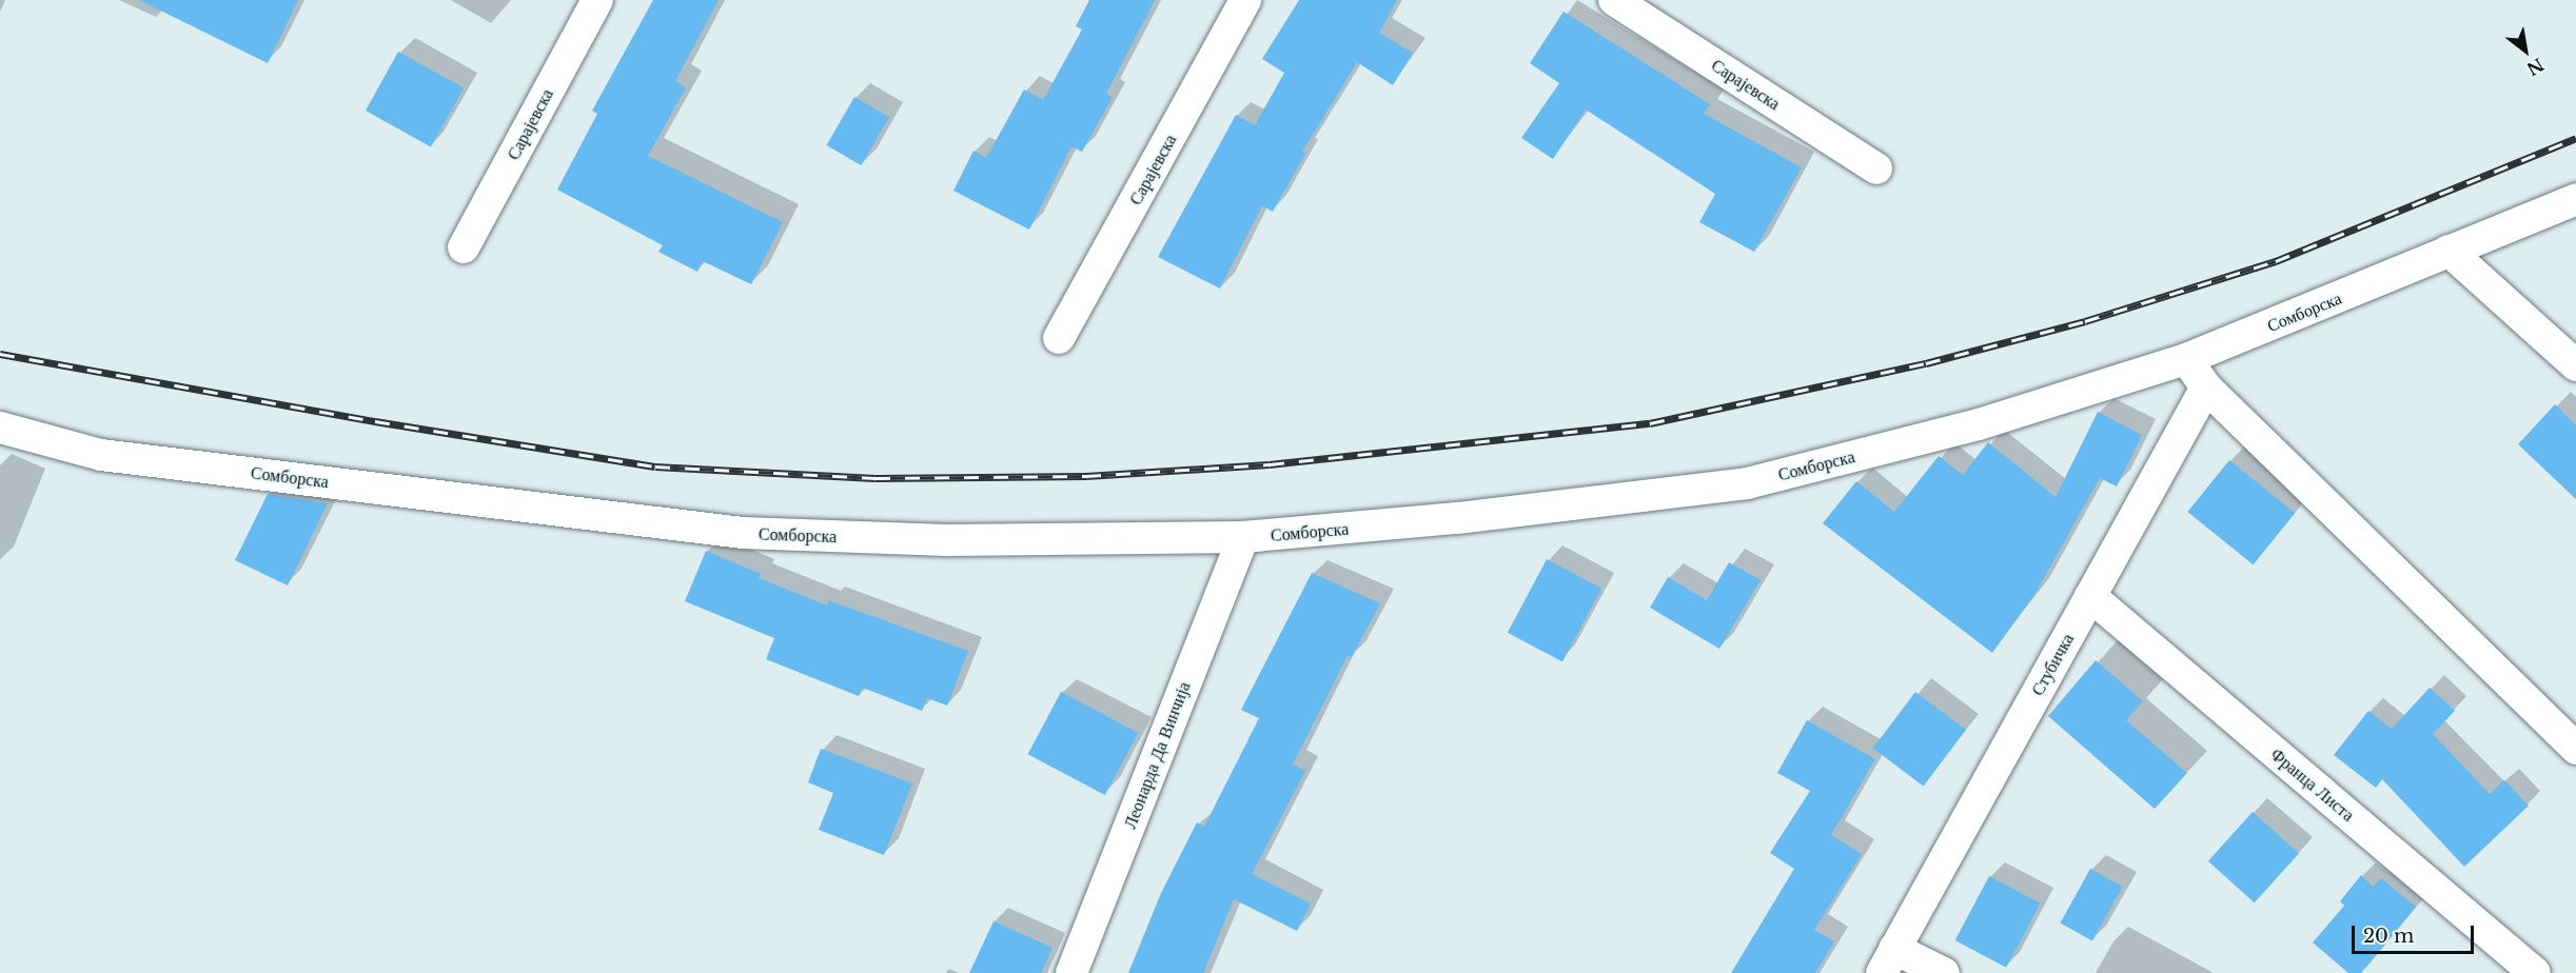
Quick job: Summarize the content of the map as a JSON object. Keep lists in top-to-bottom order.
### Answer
{
  "streets": {
    "street": [
      "Сарајевска",
      "Сомборска",
      "Стубичка",
      "Леонарда Да Винчија",
      "Франца Листа"
    ]
  },
  "crossings": [
    ["Сомборска", "Леонарда Да Винчија"],
    ["Стубичка", "Франца Листа"]
  ],
  "scale_bar": "20 m",
  "north": "bottom right"
}
